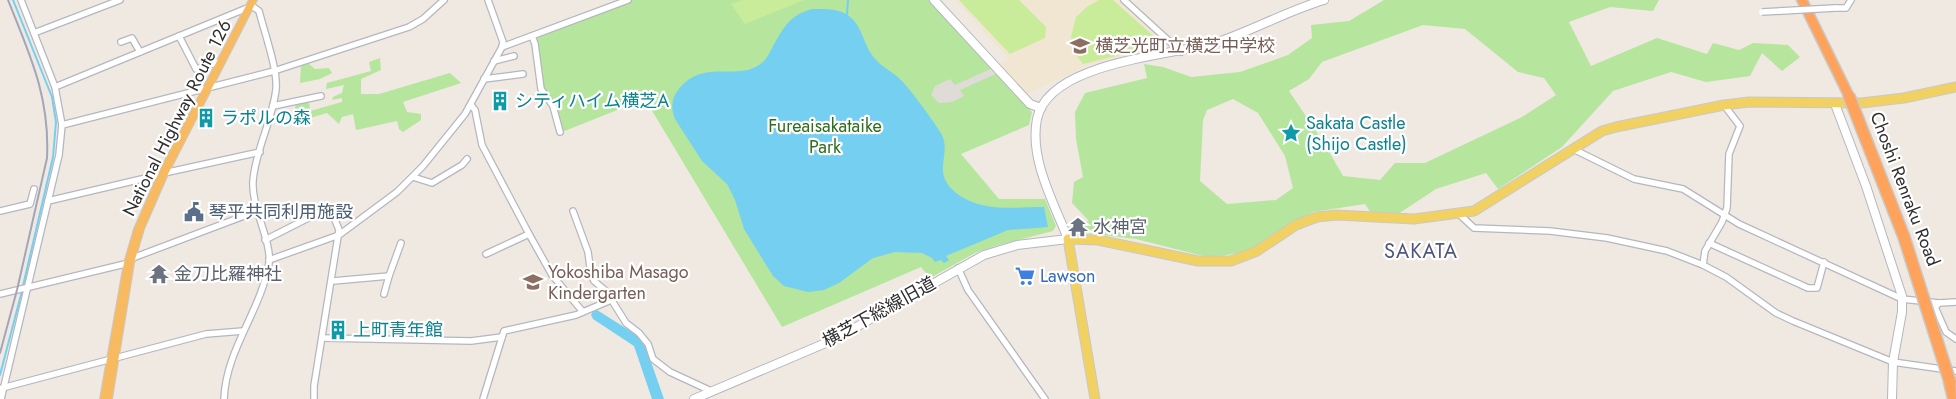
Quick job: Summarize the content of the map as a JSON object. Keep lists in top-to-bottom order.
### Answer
{
  "streets": {
    "highway": ["National Highway Route 126", "Choshi Renraku Road"],
    "street": ["横芝下総線旧道"]
  },
  "districts": ["SAKATA"],
  "parks": ["Fureaisakataike Park"],
  "places": {
    "school or university": ["横芝光町立横芝中学校", "Yokoshiba Masago Kindergarten"],
    "building": ["シティハイム横芝A", "ラポルの森", "上町青年館"],
    "place": ["Sakata Castle (Shijo Castle)"],
    "public building": ["琴平共同利用施設"],
    "temple": ["水神宮", "金刀比羅神社"],
    "supermarket": ["Lawson"]
  }
}
